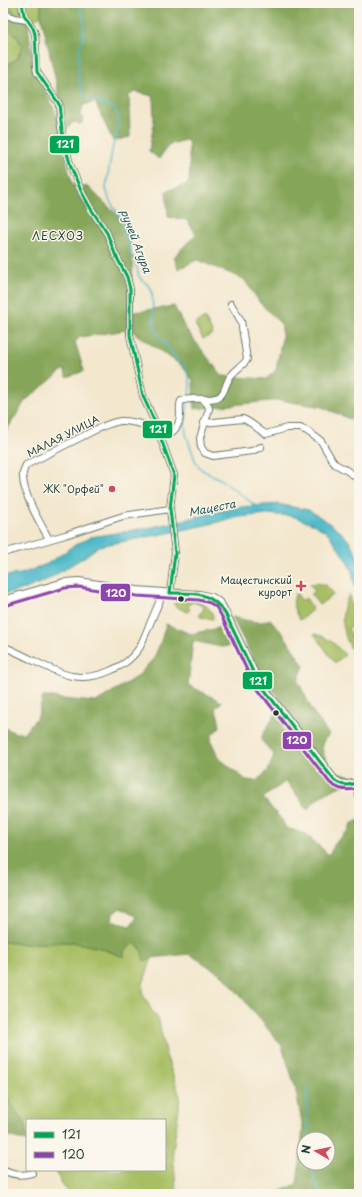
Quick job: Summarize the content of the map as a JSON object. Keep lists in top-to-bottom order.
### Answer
{
  "streets": {
    "street": ["МАЛАЯ УЛИЦА"]
  },
  "districts": ["ЛЕСХОЗ"],
  "water": ["ручей Агура", "Мацеста"],
  "places": {
    "other": ["ЖК \"Орфей\""],
    "health": ["Мацестинский курорт"]
  },
  "lines": ["transit line 121", "transit line 120"],
  "legend": ["121", "120"],
  "north": "left"
}
